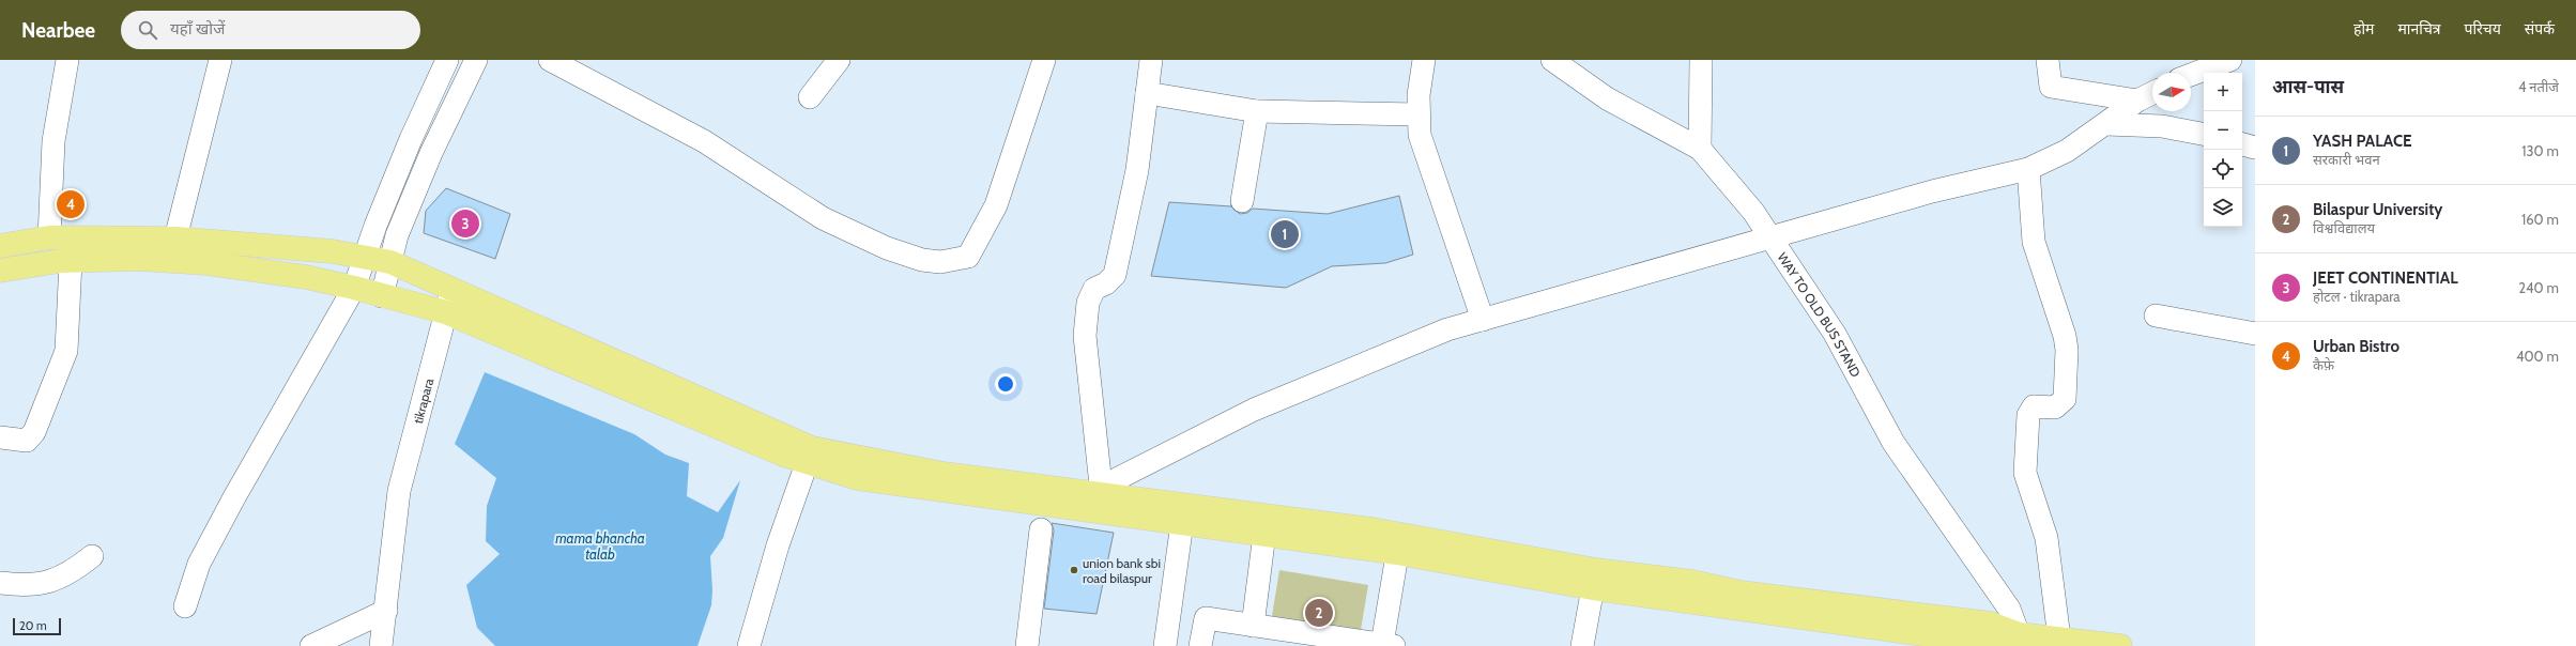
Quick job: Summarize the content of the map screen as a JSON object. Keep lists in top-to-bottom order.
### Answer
{
  "streets": {
    "street": ["WAY TO OLD BUS STAND", "tikrapara"]
  },
  "water": ["mama bhancha talab"],
  "places": ["union bank sbi road bilaspur"],
  "scale_bar": "20 m",
  "north": "right",
  "page": {
    "header": "Nearbee",
    "search": "यहाँ खोजें",
    "nav": [
      "होम",
      "मानचित्र",
      "परिचय",
      "संपर्क"
    ],
    "heading": ["आस-पास", "4 नतीजे"],
    "map_buttons": ["+", "−"],
    "list": [
      {
        "mark": "1",
        "name": "YASH PALACE",
        "note": "सरकारी भवन",
        "value": "130 m"
      },
      {
        "mark": "2",
        "name": "Bilaspur University",
        "note": "विश्वविद्यालय",
        "value": "160 m"
      },
      {
        "mark": "3",
        "name": "JEET CONTINENTIAL",
        "note": "होटल · tikrapara",
        "value": "240 m"
      },
      {
        "mark": "4",
        "name": "Urban Bistro",
        "note": "कैफ़े",
        "value": "400 m"
      }
    ],
    "pins": [
      "4",
      "3",
      "1",
      "2"
    ],
    "scale": "20 m"
  }
}
